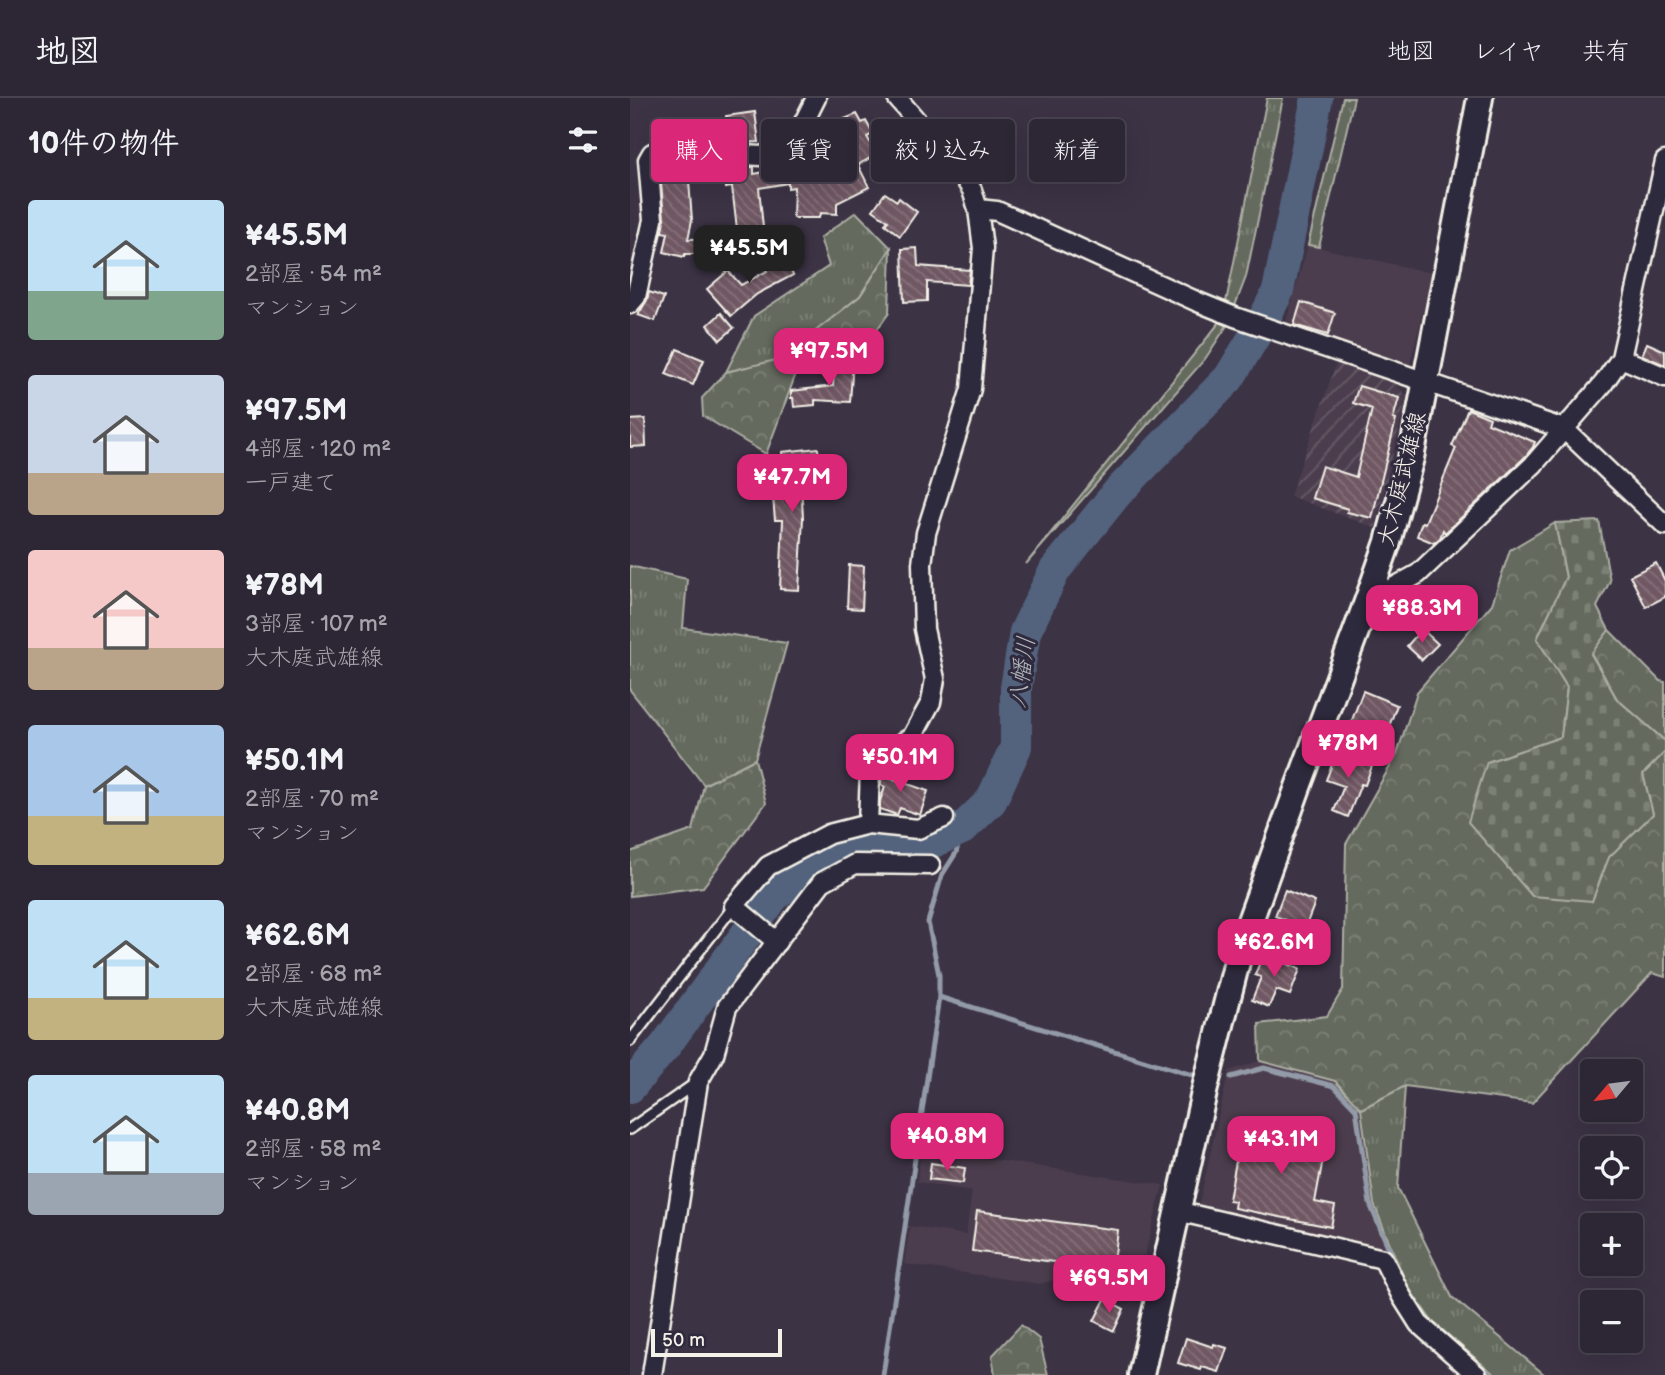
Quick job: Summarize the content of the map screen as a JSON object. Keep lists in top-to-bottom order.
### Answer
{
  "streets": {
    "main road": ["大木庭武雄線"]
  },
  "water": ["八幡川"],
  "scale_bar": "50 m",
  "north": "bottom left",
  "page": {
    "header": "地図",
    "nav": ["地図", "レイヤ", "共有"],
    "heading": "10件の物件",
    "chip": [
      "購入",
      "賃貸",
      "絞り込み",
      "新着"
    ],
    "list": [
      {
        "name": "¥45.5M",
        "note": "2部屋 · 54 m² · マンション"
      },
      {
        "name": "¥97.5M",
        "note": "4部屋 · 120 m² · 一戸建て"
      },
      {
        "name": "¥78M",
        "note": "3部屋 · 107 m² · 大木庭武雄線"
      },
      {
        "name": "¥50.1M",
        "note": "2部屋 · 70 m² · マンション"
      },
      {
        "name": "¥62.6M",
        "note": "2部屋 · 68 m² · 大木庭武雄線"
      },
      {
        "name": "¥40.8M",
        "note": "2部屋 · 58 m² · マンション"
      }
    ],
    "price": [
      "¥45.5M",
      "¥97.5M",
      "¥47.7M",
      "¥88.3M",
      "¥78M",
      "¥50.1M",
      "¥62.6M",
      "¥40.8M",
      "¥43.1M",
      "¥69.5M"
    ],
    "map_buttons": ["+", "−"],
    "scale": "50 m"
  }
}
